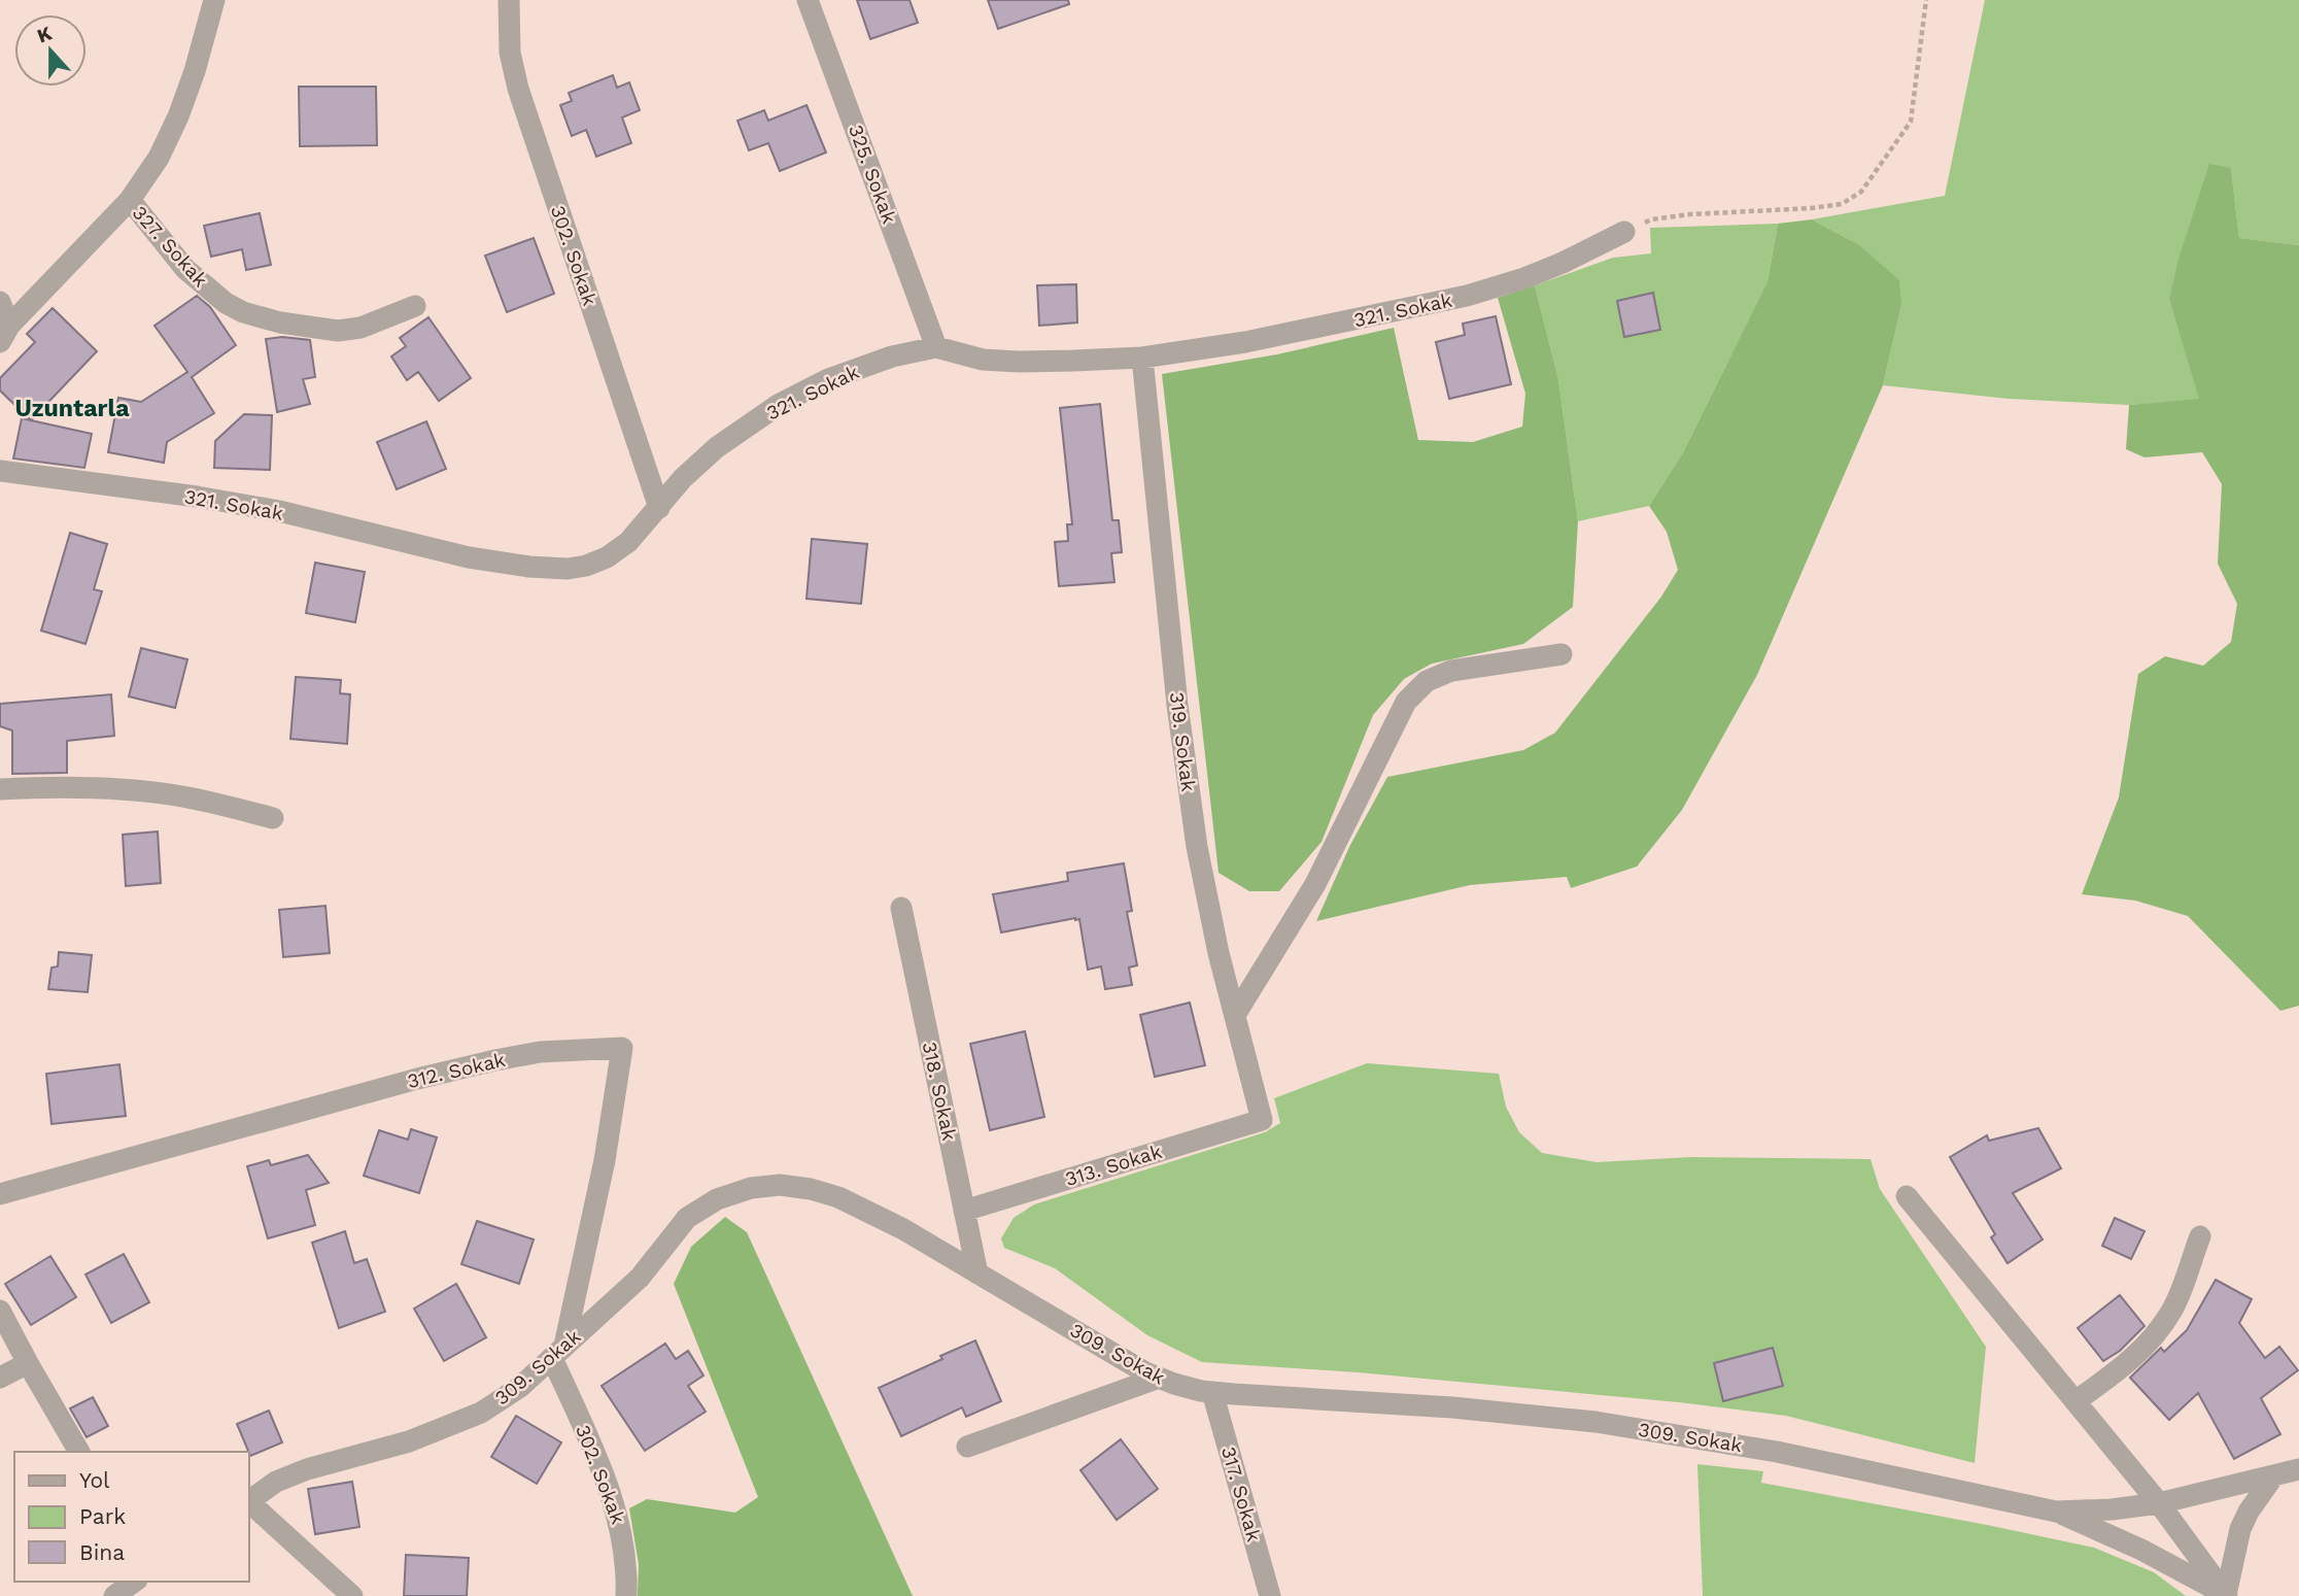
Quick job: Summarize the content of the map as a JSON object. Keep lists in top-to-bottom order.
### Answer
{
  "streets": {
    "street": [
      "325. Sokak",
      "327. Sokak",
      "302. Sokak",
      "321. Sokak",
      "319. Sokak",
      "312. Sokak",
      "318. Sokak",
      "313. Sokak",
      "309. Sokak",
      "317. Sokak"
    ]
  },
  "crossings": [
    ["325. Sokak", "321. Sokak"],
    ["302. Sokak", "321. Sokak"],
    ["302. Sokak", "312. Sokak"],
    ["302. Sokak", "309. Sokak"],
    ["321. Sokak", "319. Sokak"],
    ["319. Sokak", "313. Sokak"],
    ["312. Sokak", "309. Sokak"],
    ["318. Sokak", "313. Sokak"],
    ["318. Sokak", "309. Sokak"],
    ["309. Sokak", "317. Sokak"]
  ],
  "districts": ["Uzuntarla"],
  "legend": ["Yol", "Park", "Bina"],
  "north": "top"
}
